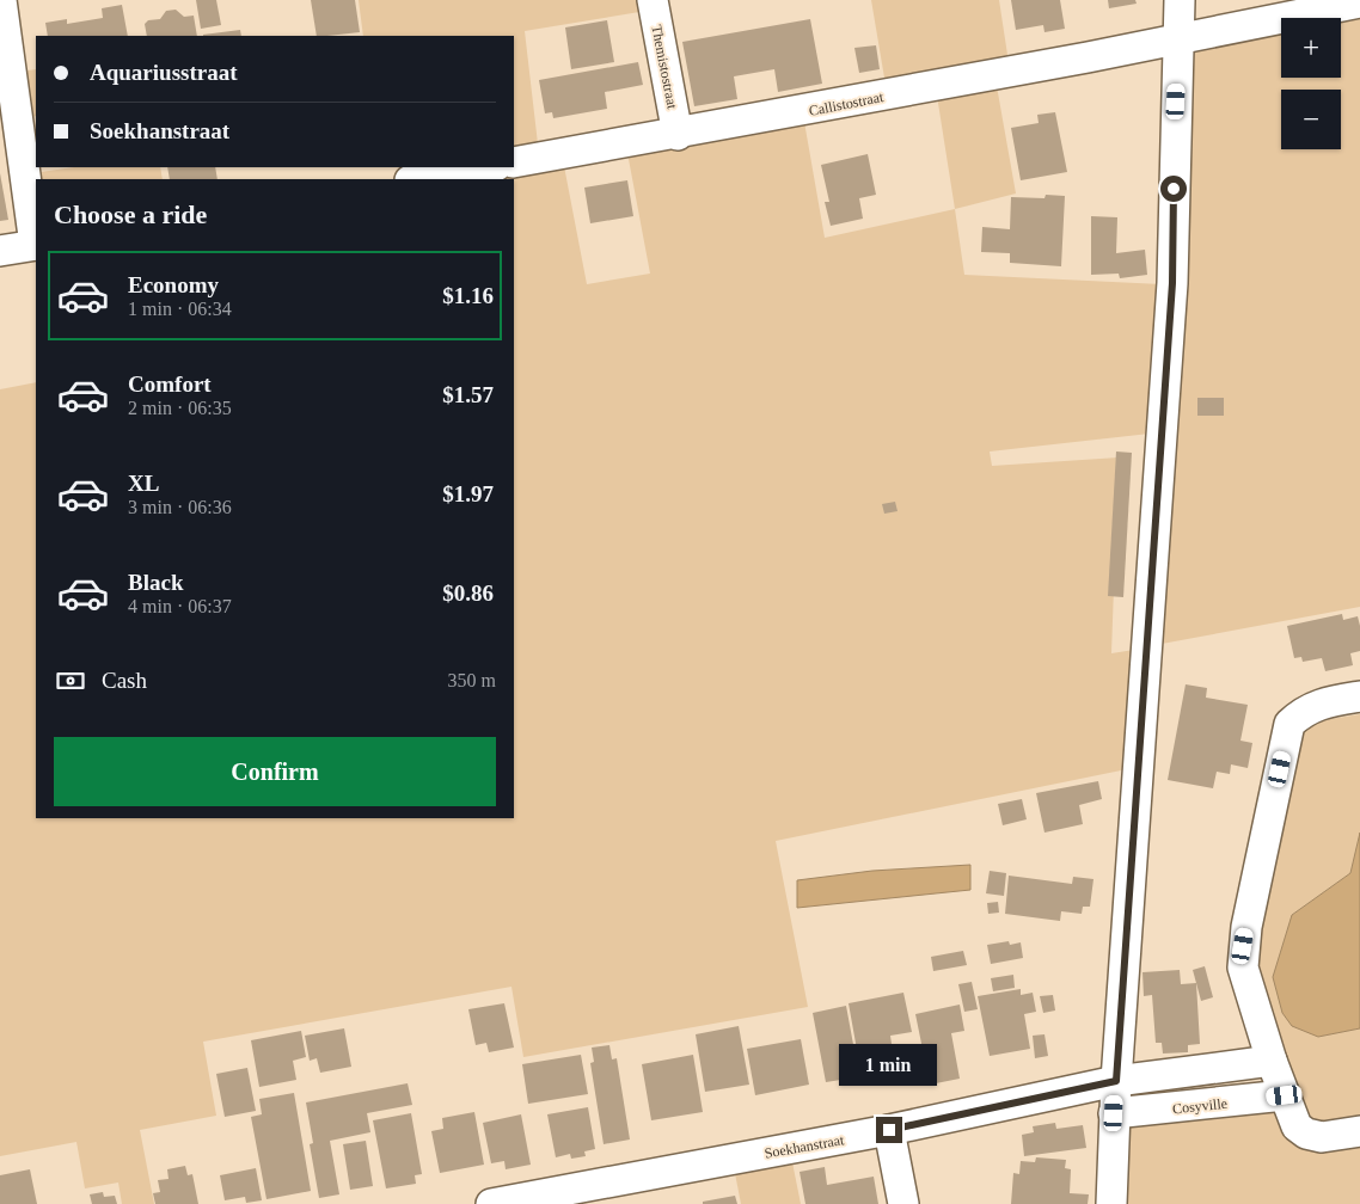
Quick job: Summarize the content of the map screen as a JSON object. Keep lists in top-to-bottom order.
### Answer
{
  "streets": {
    "street": [
      "Themistostraat",
      "Callistostraat",
      "Cosyville",
      "Soekhanstraat"
    ]
  },
  "crossings": [
    ["Themistostraat", "Callistostraat"]
  ],
  "page": {
    "map_buttons": ["+", "−"],
    "banner": ["Aquariusstraat", "Soekhanstraat"],
    "heading": "Choose a ride",
    "list": [
      {
        "name": "Economy",
        "note": "1 min · 06:34",
        "value": "$1.16"
      },
      {
        "name": "Comfort",
        "note": "2 min · 06:35",
        "value": "$1.57"
      },
      {
        "name": "XL",
        "note": "3 min · 06:36",
        "value": "$1.97"
      },
      {
        "name": "Black",
        "note": "4 min · 06:37",
        "value": "$0.86"
      }
    ],
    "pay": ["Cash", "350 m"],
    "buttons": "Confirm",
    "bubble": "1 min"
  }
}
